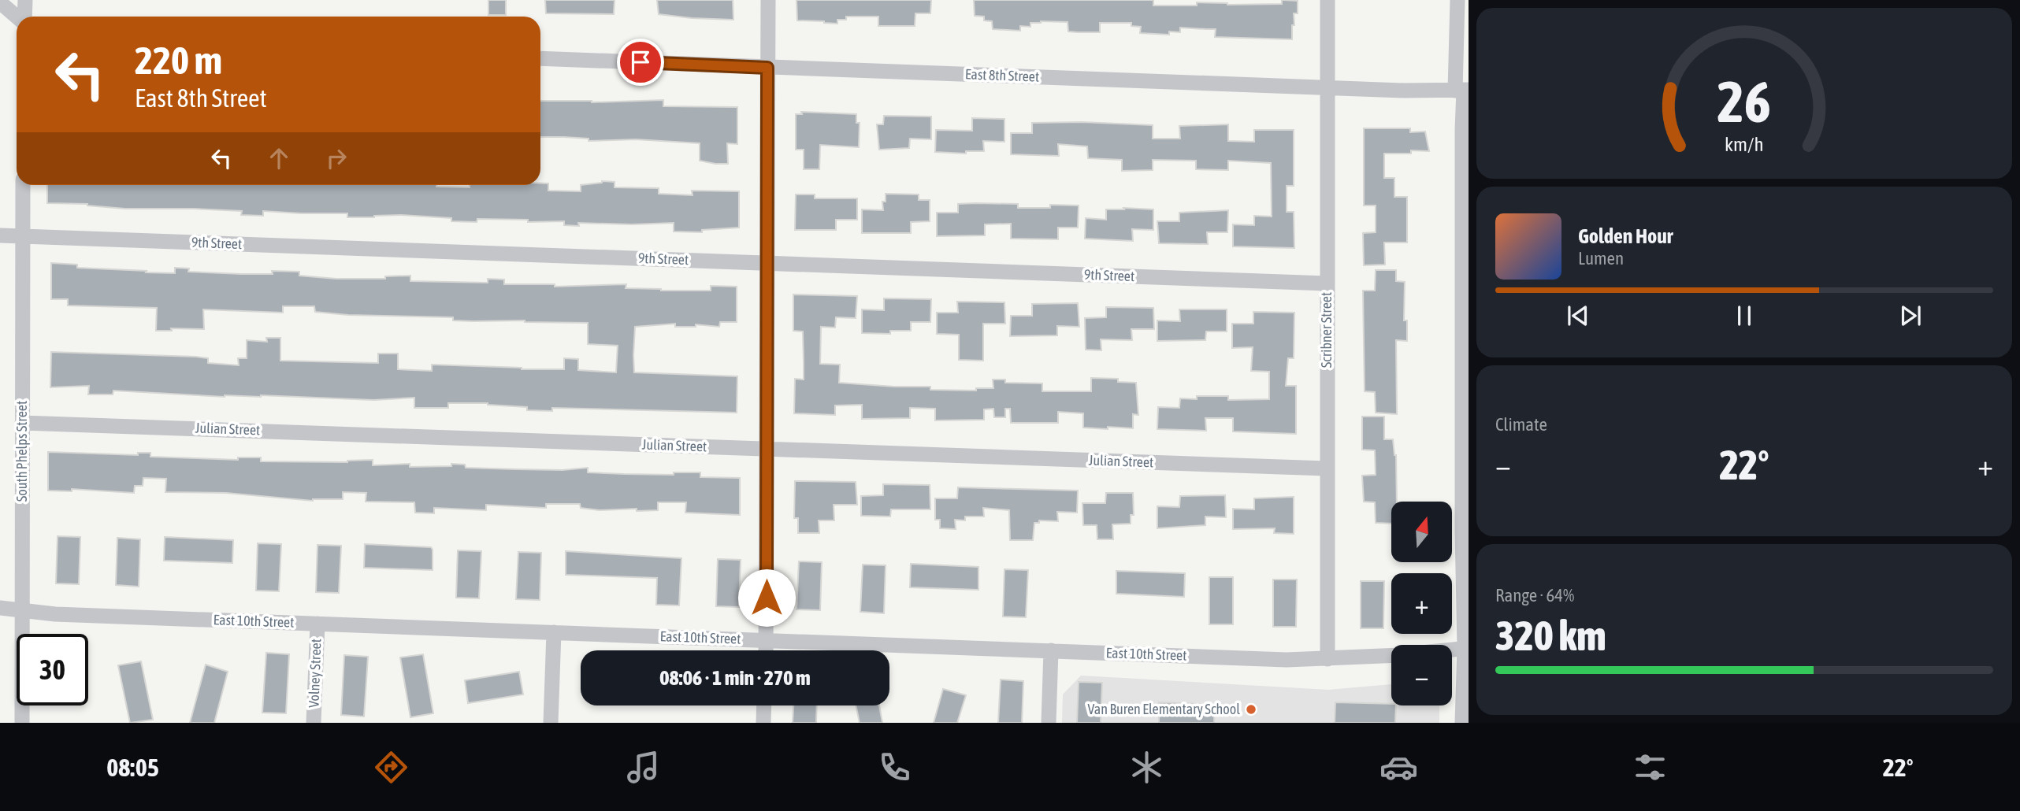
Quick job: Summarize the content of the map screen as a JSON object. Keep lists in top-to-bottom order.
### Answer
{
  "streets": {
    "street": [
      "East 8th Street",
      "9th Street",
      "Scribner Street",
      "Julian Street",
      "South Phelps Street",
      "East 10th Street",
      "Volney Street"
    ]
  },
  "crossings": [
    ["East 8th Street", "Scribner Street"],
    ["9th Street", "Scribner Street"],
    ["9th Street", "South Phelps Street"],
    ["Scribner Street", "Julian Street"],
    ["Scribner Street", "East 10th Street"],
    ["Julian Street", "South Phelps Street"],
    ["South Phelps Street", "East 10th Street"],
    ["East 10th Street", "Volney Street"]
  ],
  "places": ["Van Buren Elementary School"],
  "north": "top",
  "page": {
    "turn": ["220 m", "East 8th Street"],
    "song": ["Golden Hour", "Lumen"],
    "tile": [
      "Climate",
      ["Range · 64%", "320 km"]
    ],
    "heat": ["−", "22°", "+"],
    "map_buttons": ["+", "−"],
    "limit": "30",
    "trip": "08:06 · 1 min · 270 m",
    "tabs": ["08:05", "22°"],
    "gauge": ["26", "km/h"]
  }
}
